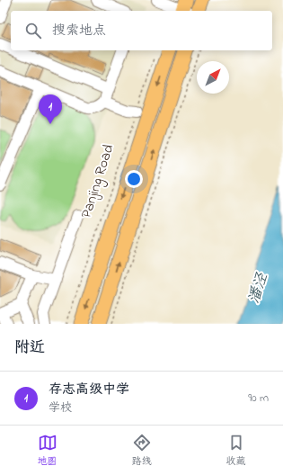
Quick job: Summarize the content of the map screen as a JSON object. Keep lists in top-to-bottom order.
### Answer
{
  "streets": {
    "main road": ["Panjing Road"]
  },
  "water": ["潘泾"],
  "north": "top right",
  "page": {
    "search": "搜索地点",
    "pins": "1",
    "heading": "附近",
    "list": [
      {
        "mark": "1",
        "name": "存志高级中学",
        "note": "学校",
        "value": "90 m"
      }
    ],
    "nav": ["地图", "路线", "收藏"]
  }
}
